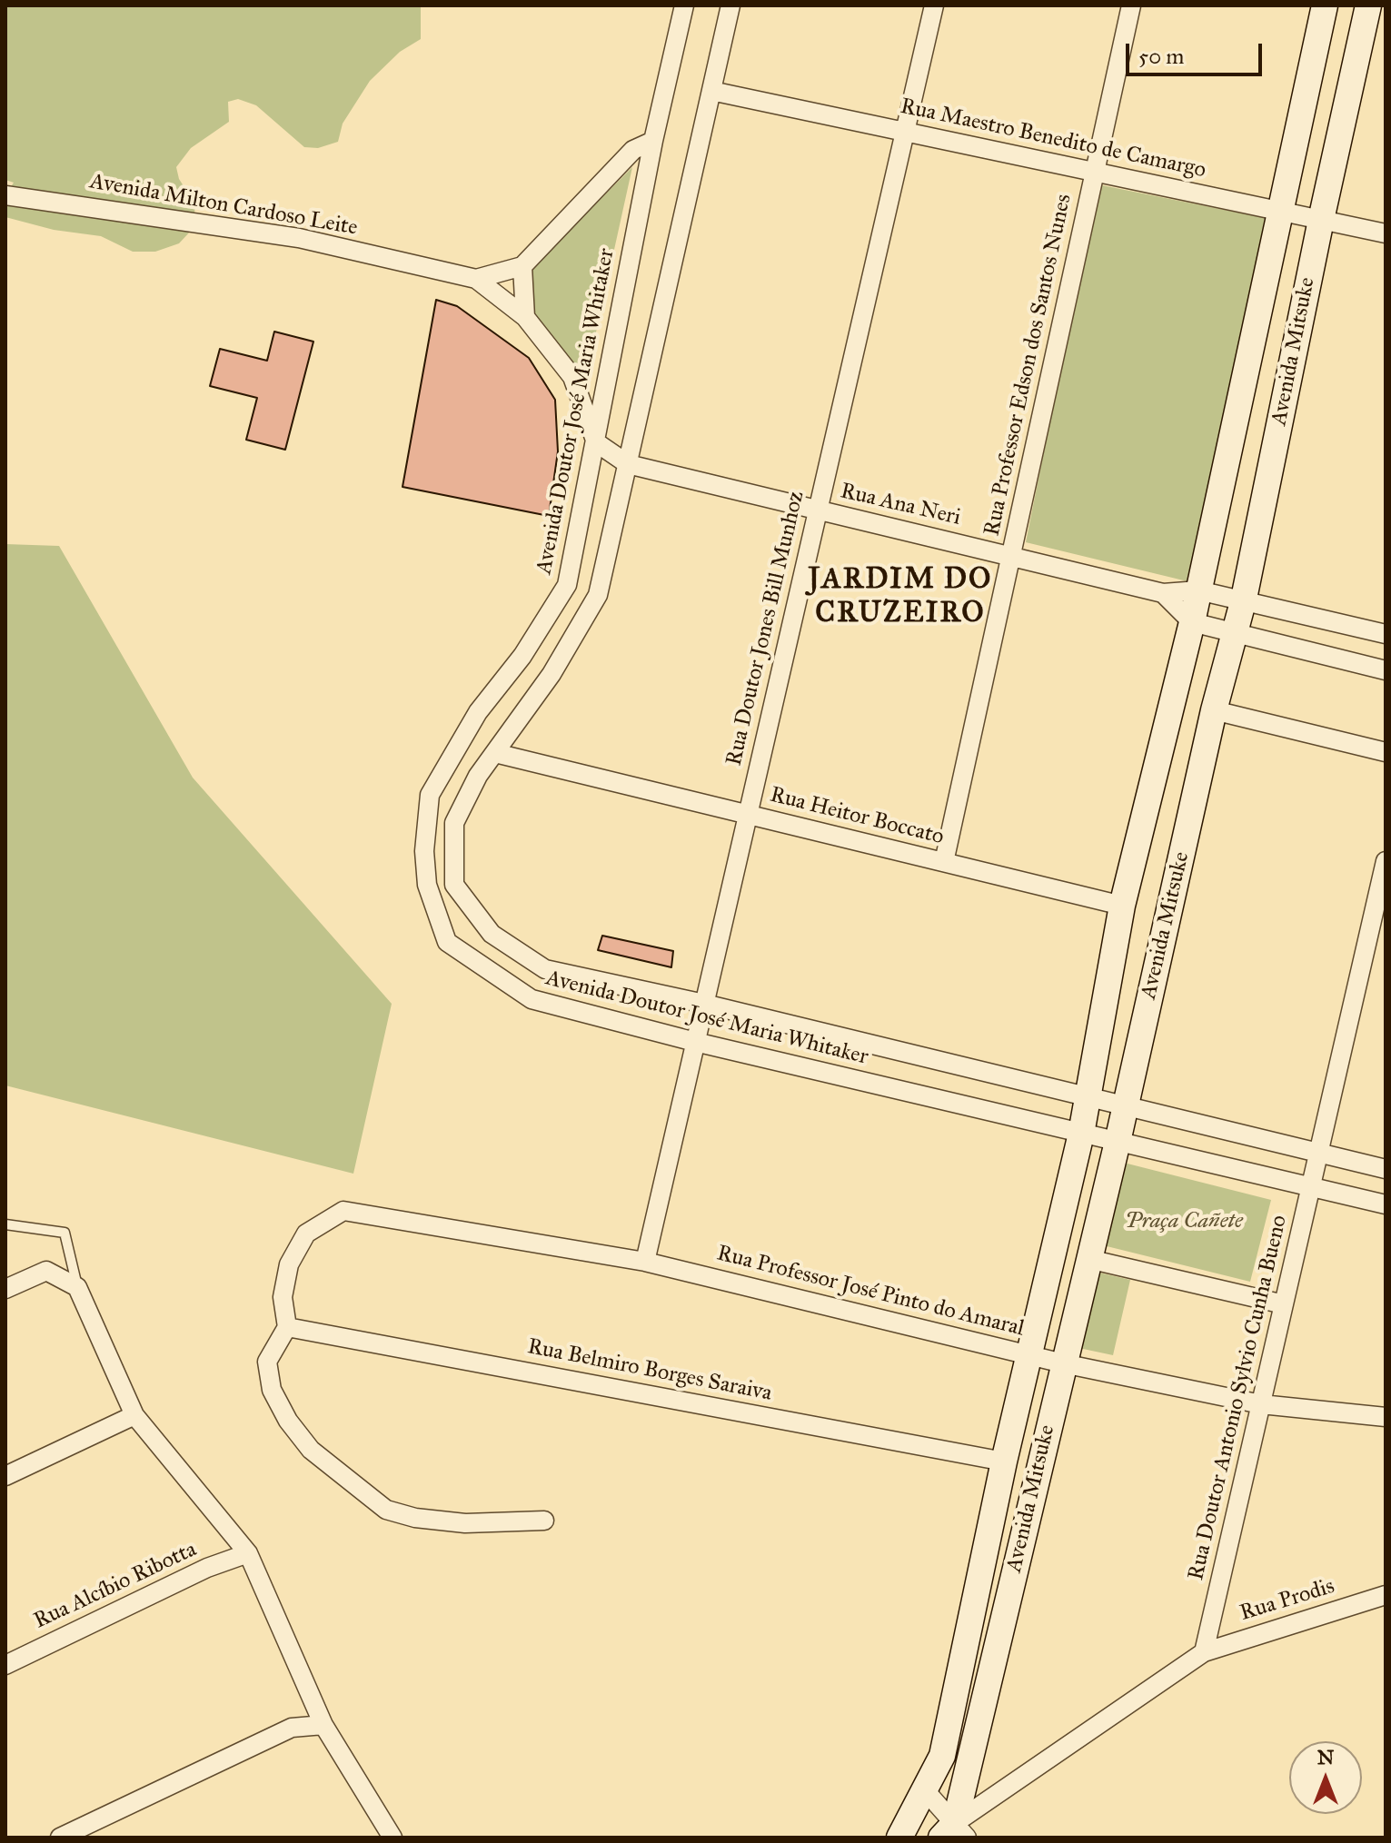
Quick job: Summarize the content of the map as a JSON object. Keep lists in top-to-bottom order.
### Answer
{
  "streets": {
    "main road": ["Avenida Mitsuke"],
    "street": [
      "Rua Maestro Benedito de Camargo",
      "Avenida Milton Cardoso Leite",
      "Rua Professor Edson dos Santos Nunes",
      "Avenida Doutor José Maria Whitaker",
      "Rua Ana Neri",
      "Rua Doutor Jones Bill Munhoz",
      "Rua Heitor Boccato",
      "Rua Professor José Pinto do Amaral",
      "Rua Belmiro Borges Saraiva",
      "Rua Doutor Antonio Sylvio Cunha Bueno",
      "Rua Alcíbio Ribotta",
      "Rua Prodis"
    ]
  },
  "crossings": [
    ["Rua Maestro Benedito de Camargo", "Avenida Mitsuke"],
    ["Rua Maestro Benedito de Camargo", "Rua Professor Edson dos Santos Nunes"],
    ["Rua Maestro Benedito de Camargo", "Avenida Doutor José Maria Whitaker"],
    ["Rua Maestro Benedito de Camargo", "Rua Doutor Jones Bill Munhoz"],
    ["Avenida Milton Cardoso Leite", "Avenida Doutor José Maria Whitaker"],
    ["Avenida Mitsuke", "Avenida Doutor José Maria Whitaker"],
    ["Avenida Mitsuke", "Rua Ana Neri"],
    ["Avenida Mitsuke", "Rua Heitor Boccato"],
    ["Avenida Mitsuke", "Rua Professor José Pinto do Amaral"],
    ["Avenida Mitsuke", "Rua Belmiro Borges Saraiva"],
    ["Rua Professor Edson dos Santos Nunes", "Rua Ana Neri"],
    ["Rua Professor Edson dos Santos Nunes", "Rua Heitor Boccato"],
    ["Avenida Doutor José Maria Whitaker", "Rua Ana Neri"],
    ["Avenida Doutor José Maria Whitaker", "Rua Doutor Jones Bill Munhoz"],
    ["Avenida Doutor José Maria Whitaker", "Rua Heitor Boccato"],
    ["Avenida Doutor José Maria Whitaker", "Rua Doutor Antonio Sylvio Cunha Bueno"],
    ["Rua Ana Neri", "Rua Doutor Jones Bill Munhoz"],
    ["Rua Doutor Jones Bill Munhoz", "Rua Heitor Boccato"],
    ["Rua Doutor Jones Bill Munhoz", "Rua Professor José Pinto do Amaral"],
    ["Rua Professor José Pinto do Amaral", "Rua Belmiro Borges Saraiva"],
    ["Rua Professor José Pinto do Amaral", "Rua Doutor Antonio Sylvio Cunha Bueno"],
    ["Rua Doutor Antonio Sylvio Cunha Bueno", "Rua Prodis"]
  ],
  "districts": ["JARDIM DO CRUZEIRO"],
  "parks": ["Praça Cañete"],
  "scale_bar": "50 m",
  "north": "top"
}
